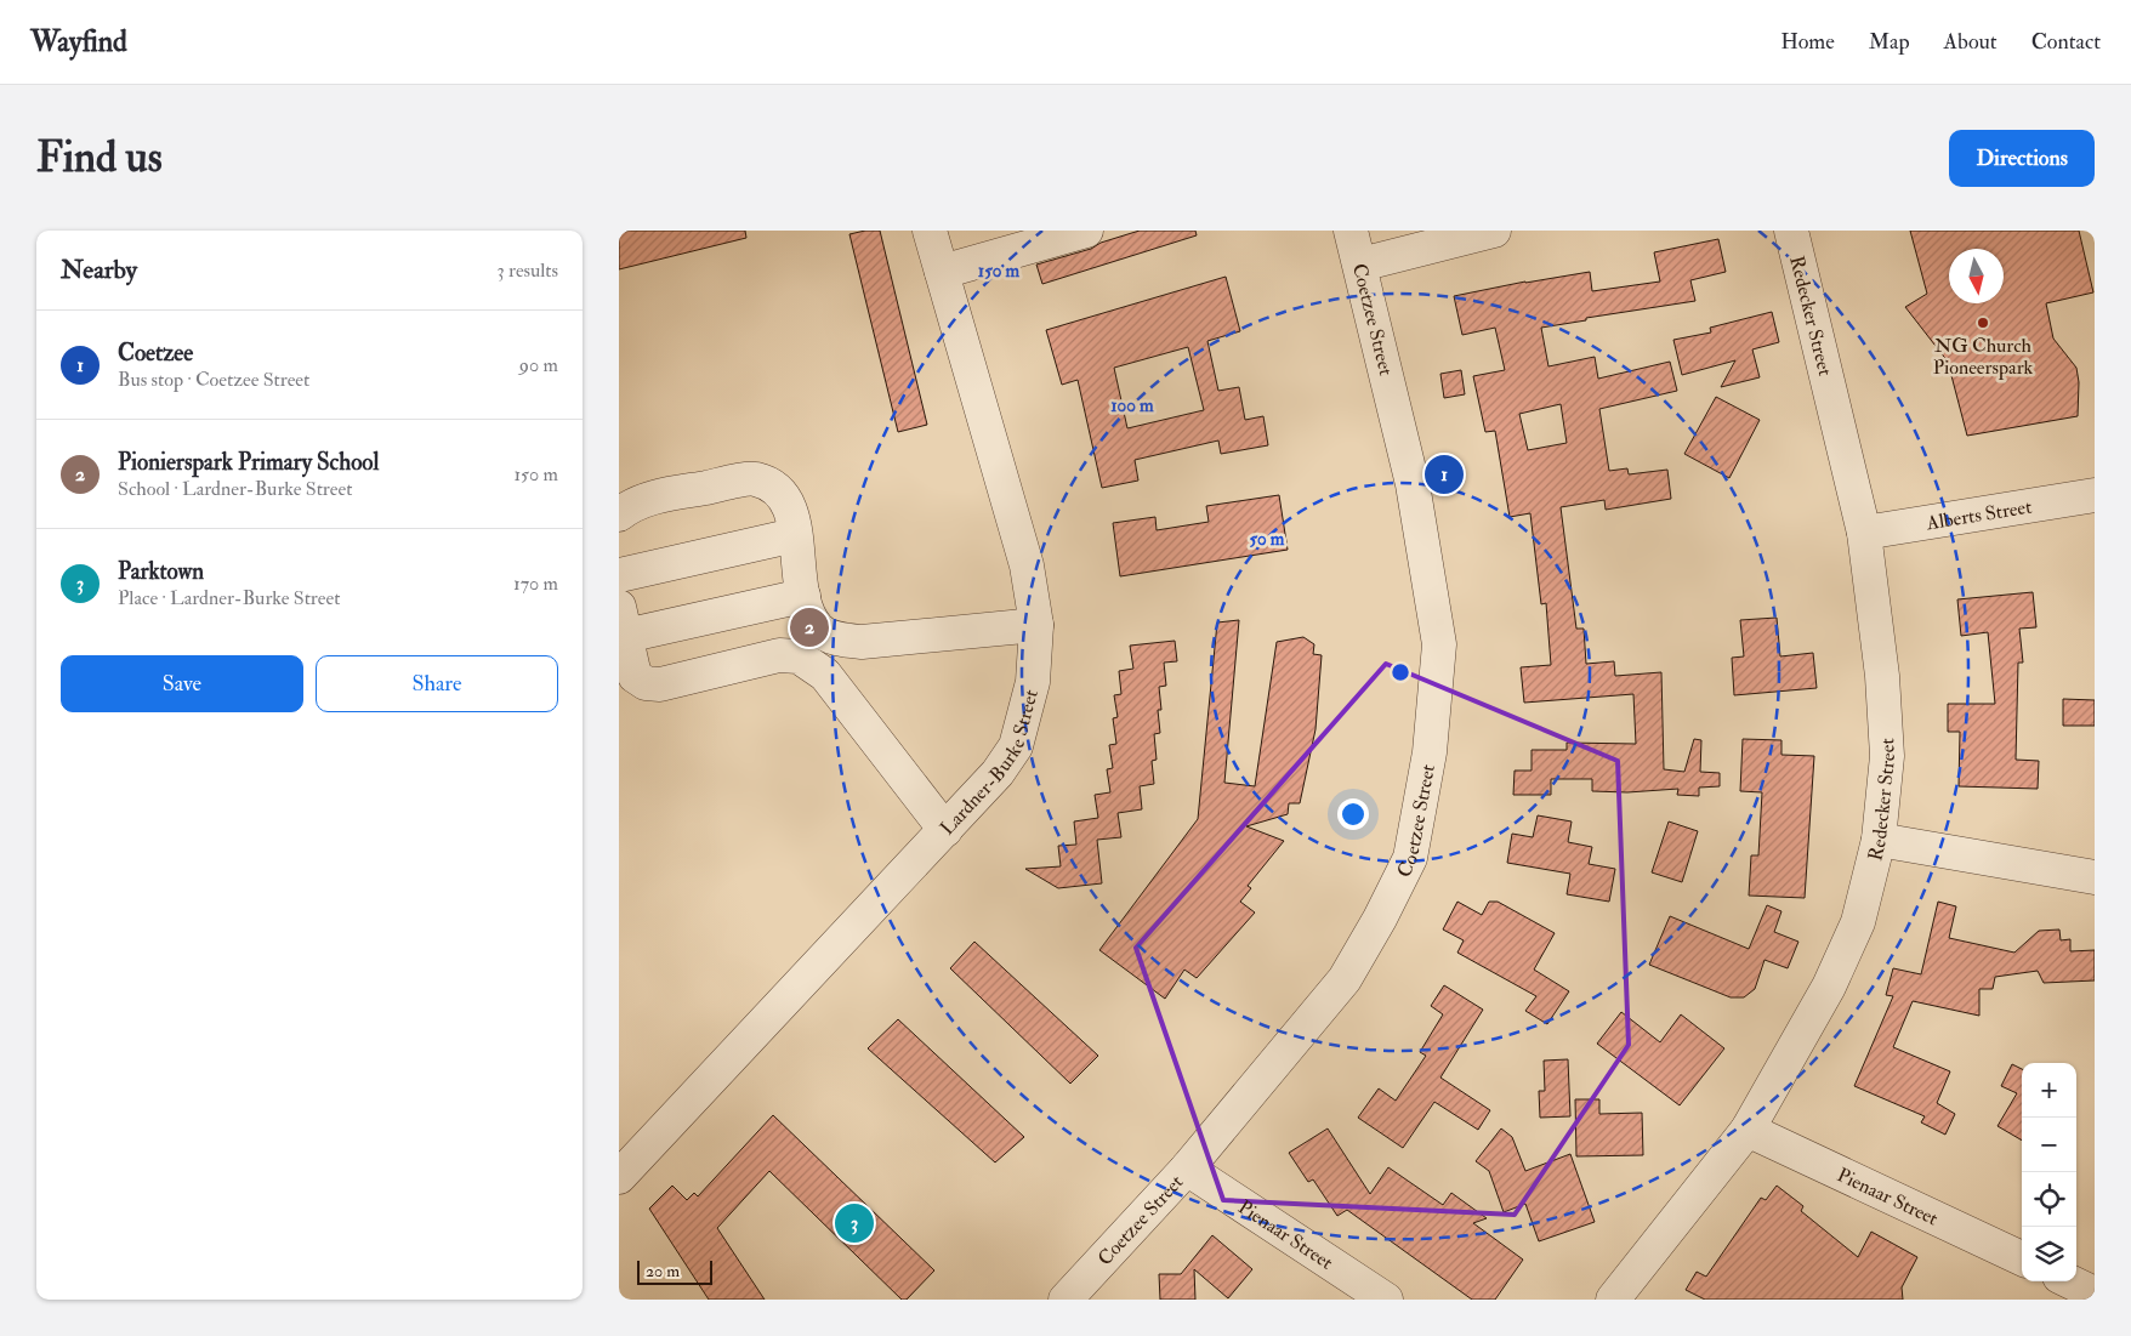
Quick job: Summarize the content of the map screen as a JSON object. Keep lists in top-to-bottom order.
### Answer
{
  "streets": {
    "street": [
      "Redecker Street",
      "Coetzee Street",
      "Alberts Street",
      "Lardner-Burke Street",
      "Pienaar Street"
    ]
  },
  "crossings": [
    ["Redecker Street", "Alberts Street"],
    ["Redecker Street", "Pienaar Street"],
    ["Coetzee Street", "Pienaar Street"]
  ],
  "places": ["NG Church Pioneerspark"],
  "scale_bar": "20 m",
  "north": "bottom",
  "page": {
    "header": "Wayfind",
    "nav": [
      "Home",
      "Map",
      "About",
      "Contact"
    ],
    "buttons": [
      "Directions",
      ["Save", "Share"]
    ],
    "title": "Find us",
    "heading": ["Nearby", "3 results"],
    "list": [
      {
        "mark": "1",
        "name": "Coetzee",
        "note": "Bus stop · Coetzee Street",
        "value": "90 m"
      },
      {
        "mark": "2",
        "name": "Pionierspark Primary School",
        "note": "School · Lardner-Burke Street",
        "value": "150 m"
      },
      {
        "mark": "3",
        "name": "Parktown",
        "note": "Place · Lardner-Burke Street",
        "value": "170 m"
      }
    ],
    "pins": ["1", "2", "3"],
    "map_buttons": ["+", "−"],
    "scale": "20 m"
  },
  "rings": ["150 m", "100 m", "50 m"]
}
